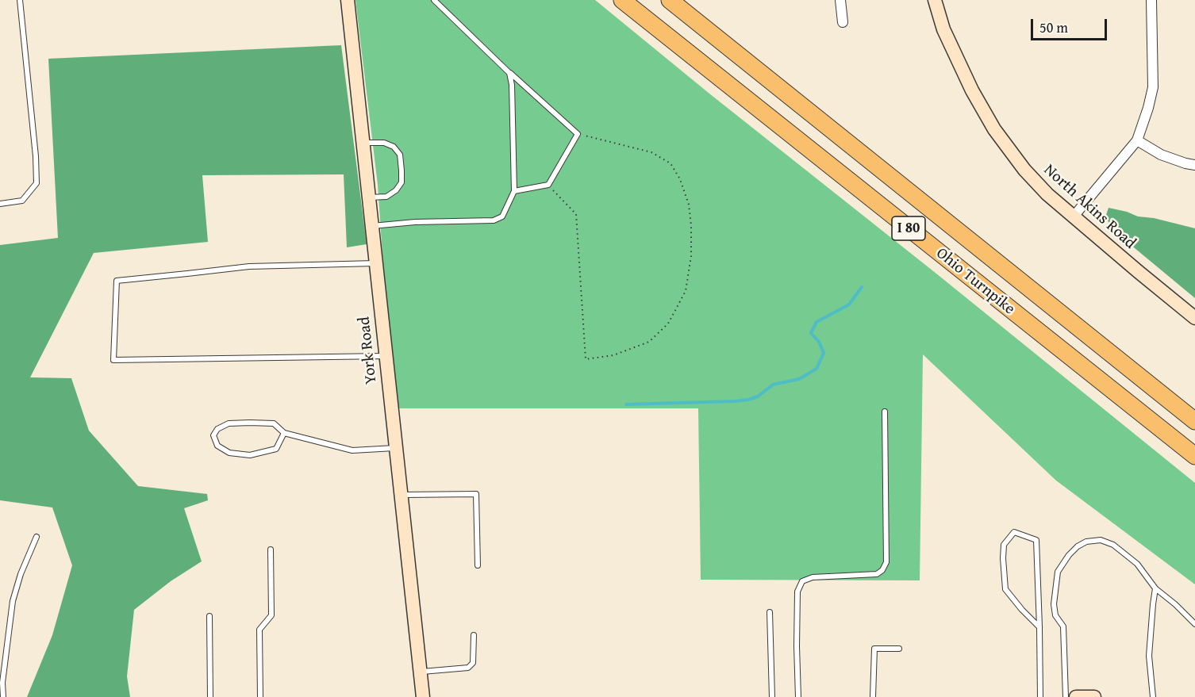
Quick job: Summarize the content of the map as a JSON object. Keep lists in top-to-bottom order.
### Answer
{
  "streets": {
    "highway": ["I 80", "Ohio Turnpike"],
    "street": ["North Akins Road", "York Road"]
  },
  "scale_bar": "50 m"
}
